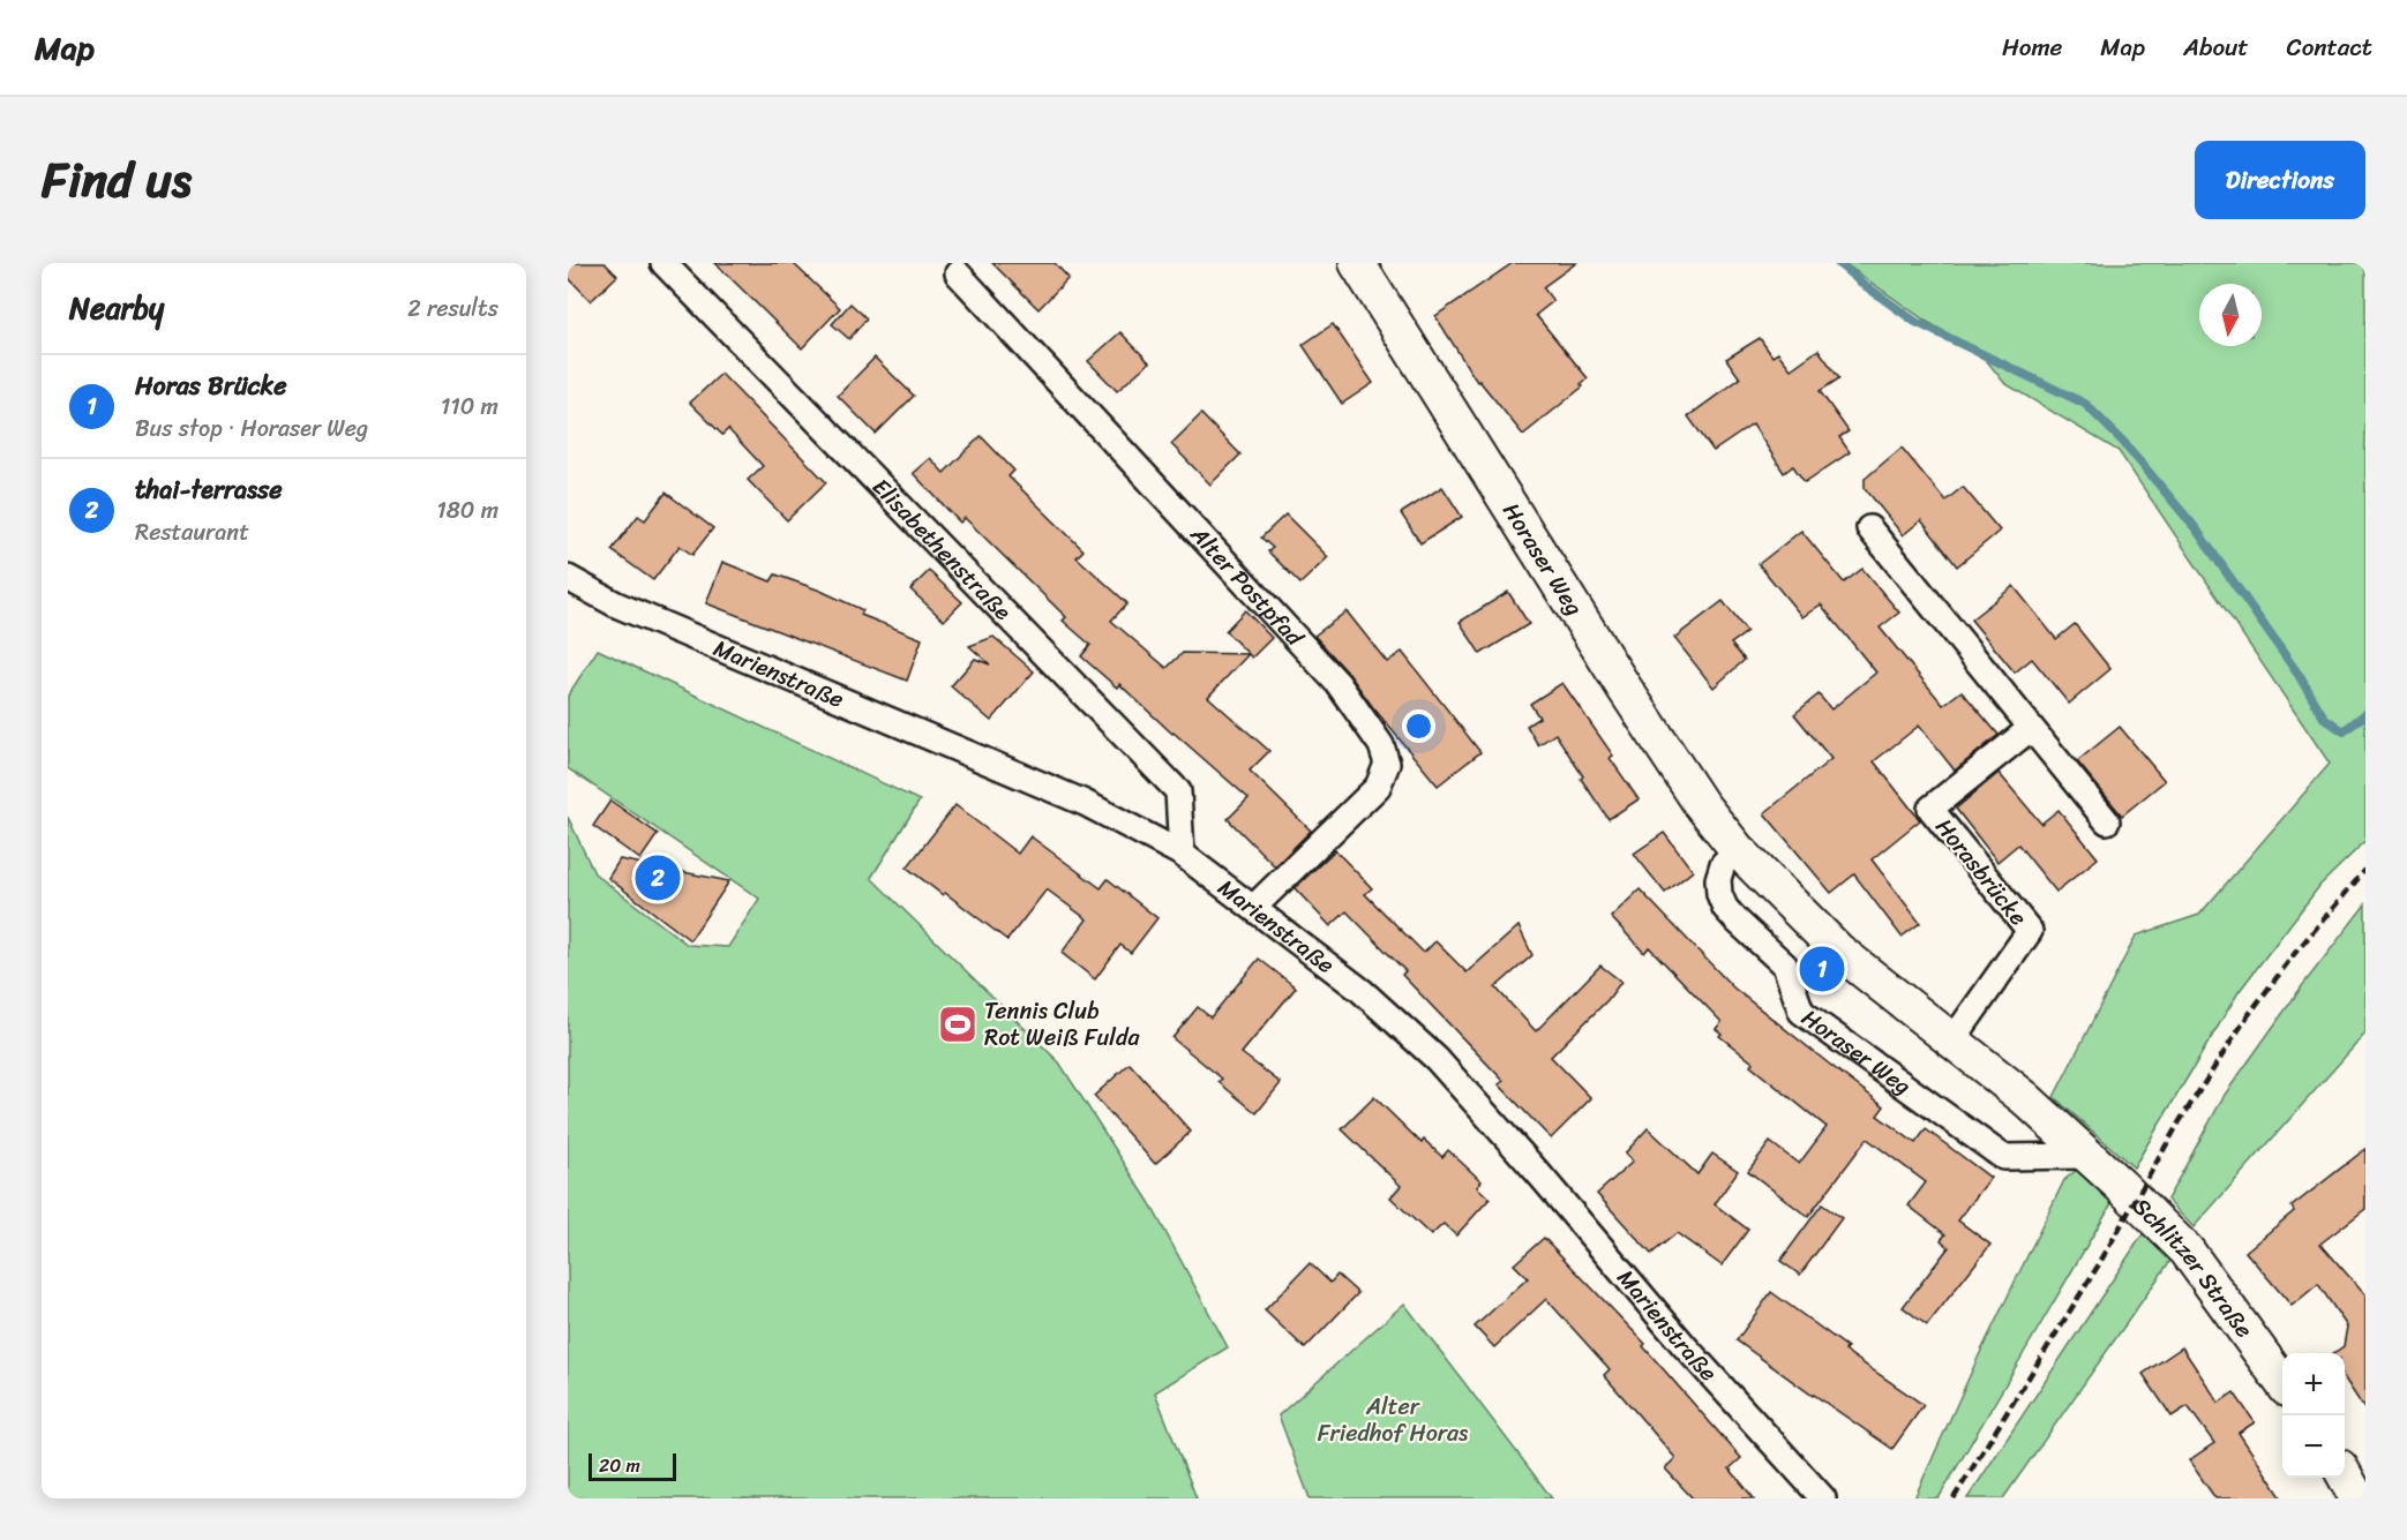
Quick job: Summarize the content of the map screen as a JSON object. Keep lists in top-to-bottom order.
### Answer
{
  "streets": {
    "main road": ["Horaser Weg", "Schlitzer Straße"],
    "street": [
      "Elisabethenstraße",
      "Alter Postpfad",
      "Marienstraße",
      "Horasbrücke"
    ]
  },
  "crossings": [
    ["Elisabethenstraße", "Marienstraße"],
    ["Horaser Weg", "Horasbrücke"],
    ["Horaser Weg", "Schlitzer Straße"],
    ["Alter Postpfad", "Marienstraße"]
  ],
  "parks": ["Alter Friedhof Horas"],
  "places": {
    "sports": ["Tennis Club Rot Weiß Fulda"]
  },
  "scale_bar": "20 m",
  "north": "bottom",
  "page": {
    "header": "Map",
    "nav": [
      "Home",
      "Map",
      "About",
      "Contact"
    ],
    "title": "Find us",
    "buttons": "Directions",
    "heading": ["Nearby", "2 results"],
    "list": [
      {
        "mark": "1",
        "name": "Horas Brücke",
        "note": "Bus stop · Horaser Weg",
        "value": "110 m"
      },
      {
        "mark": "2",
        "name": "thai-terrasse",
        "note": "Restaurant",
        "value": "180 m"
      }
    ],
    "pins": ["2", "1"],
    "map_buttons": ["+", "−"],
    "scale": "20 m"
  }
}
